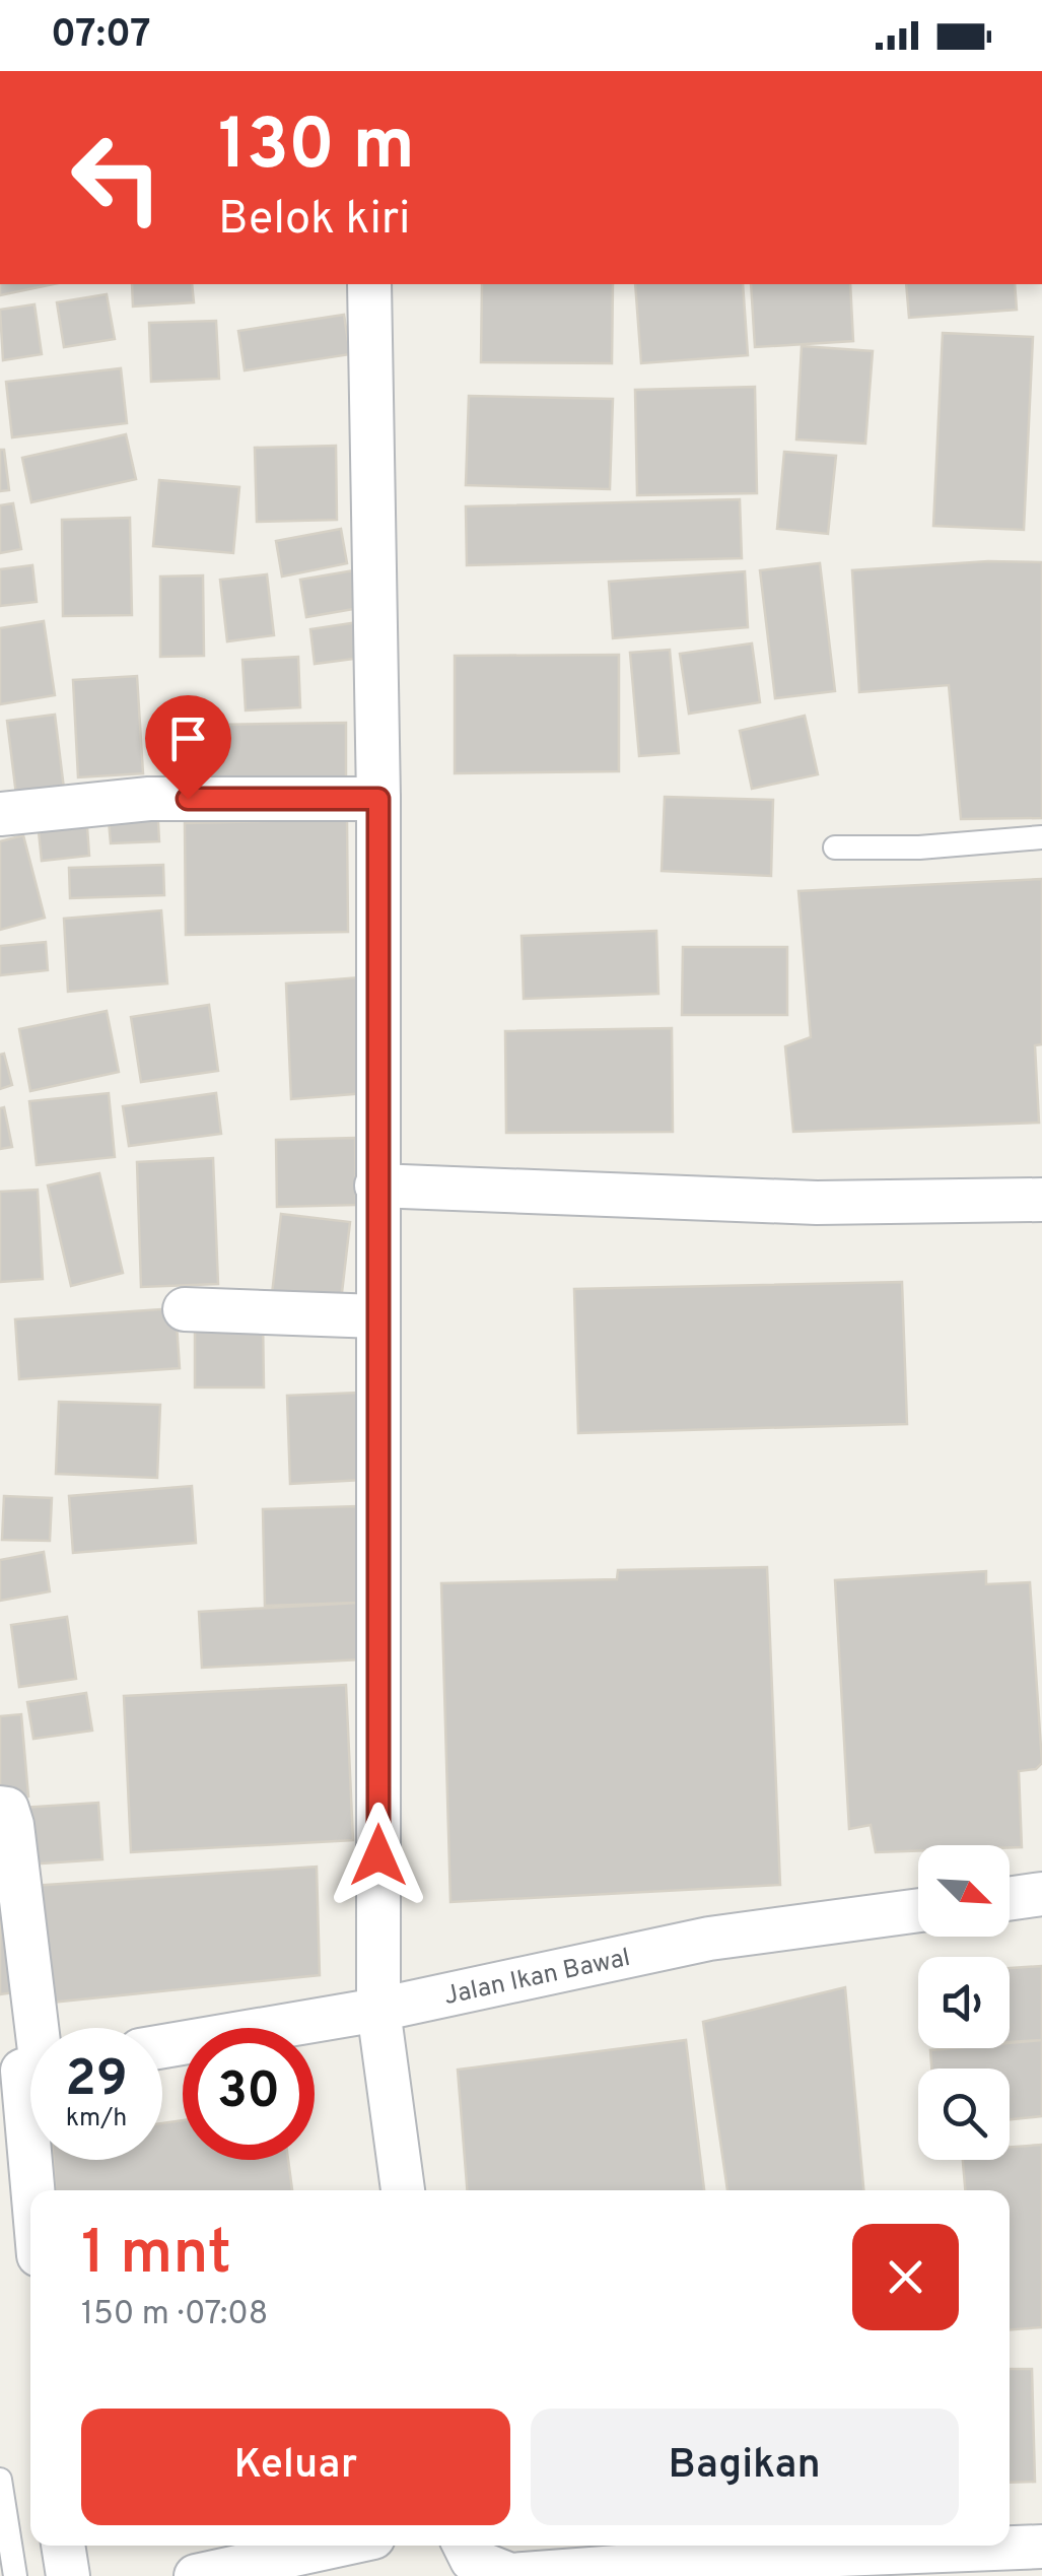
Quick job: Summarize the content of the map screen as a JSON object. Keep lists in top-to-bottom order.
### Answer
{
  "streets": {
    "street": ["Jalan Ikan Bawal"]
  },
  "north": "bottom right",
  "page": {
    "status": "07:07",
    "turn": ["130 m", "Belok kiri"],
    "speed": "29 km/h",
    "limit": "30",
    "heading": ["1 mnt", "150 m · 07:08"],
    "buttons": ["Keluar", "Bagikan"]
  }
}
